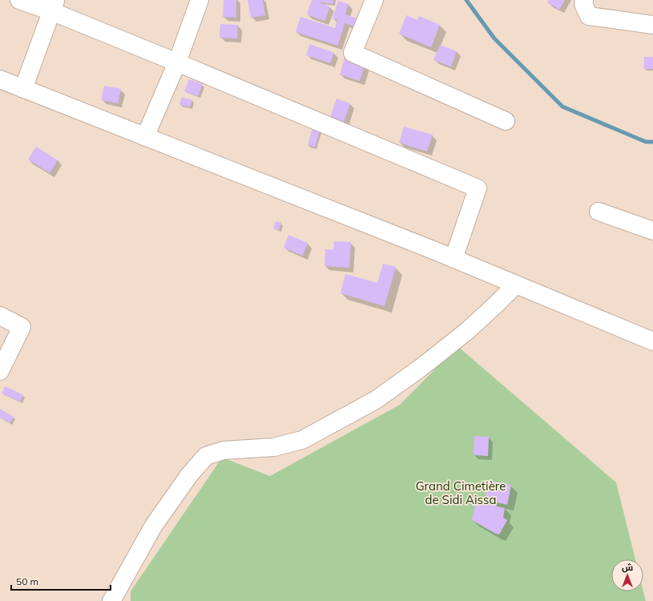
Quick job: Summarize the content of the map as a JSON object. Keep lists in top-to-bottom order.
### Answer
{
  "parks": ["Grand Cimetière de Sidi Aissa"],
  "scale_bar": "50 m",
  "north": "top"
}
